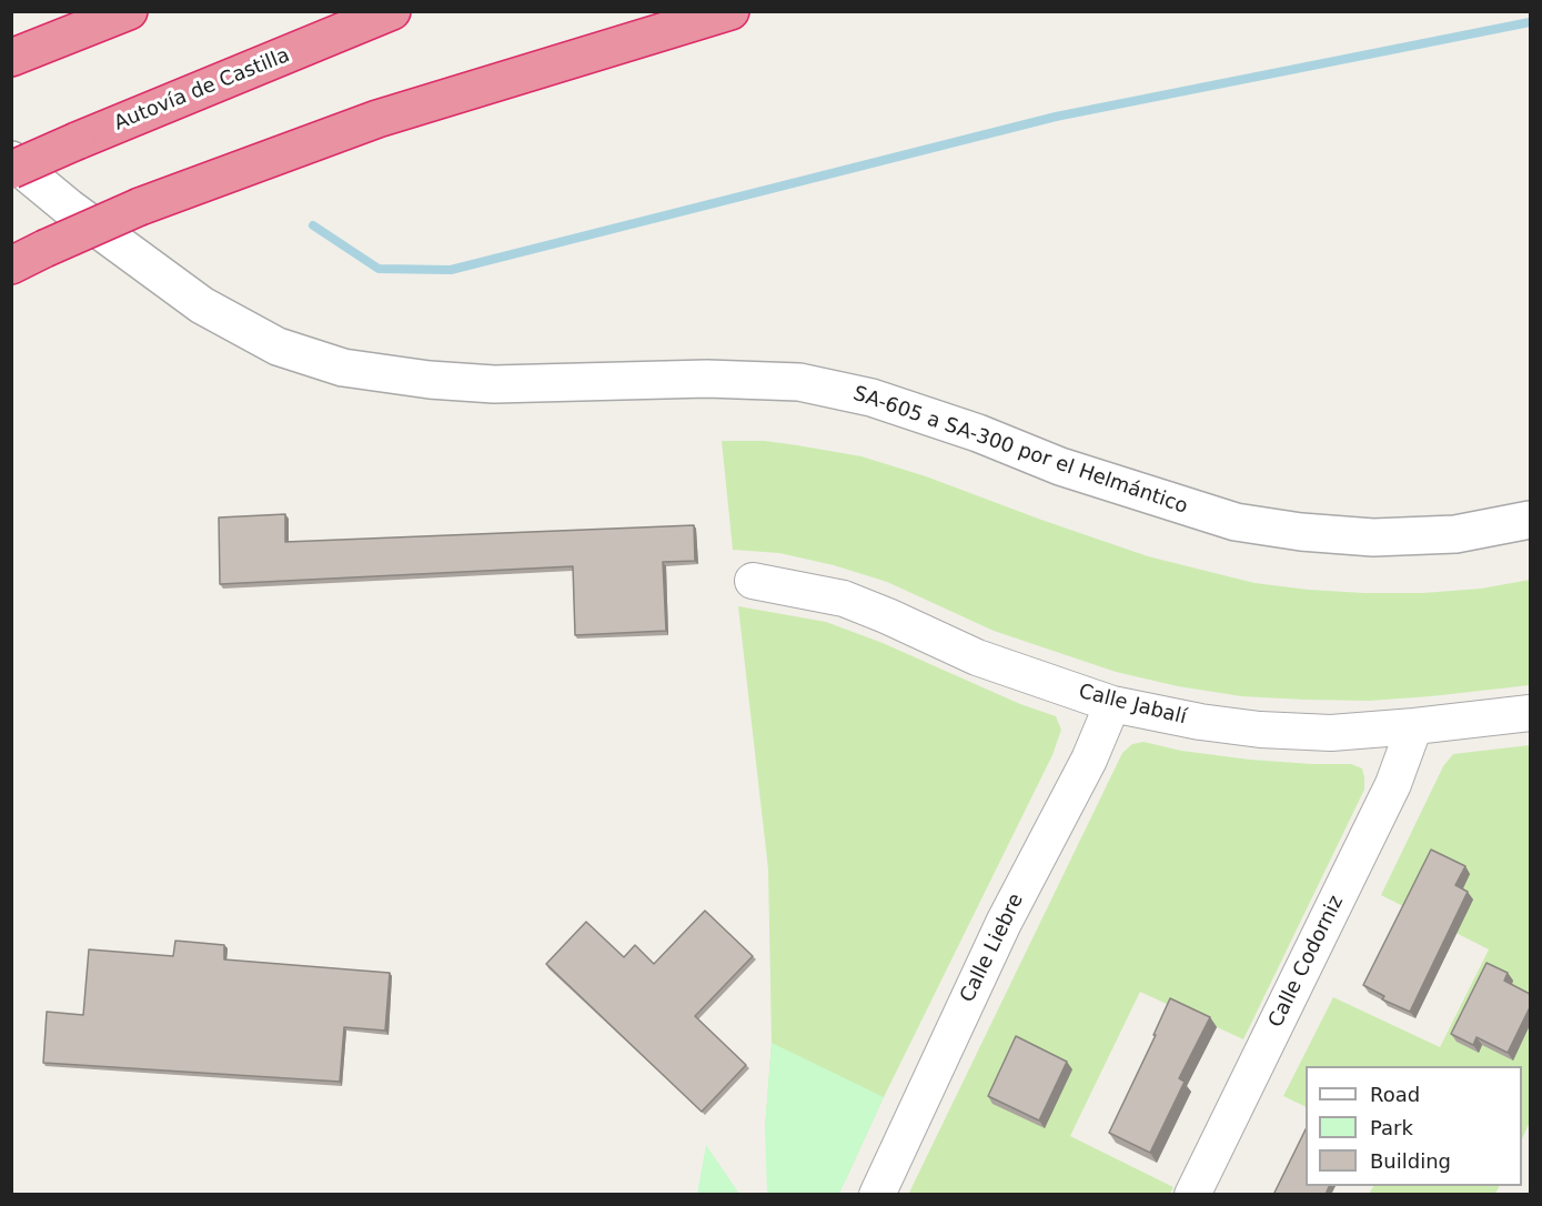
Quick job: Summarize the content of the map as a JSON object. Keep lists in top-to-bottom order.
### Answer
{
  "streets": {
    "highway": ["Autovía de Castilla"],
    "street": [
      "SA-605 a SA-300 por el Helmántico",
      "Calle Jabalí",
      "Calle Liebre",
      "Calle Codorniz"
    ]
  },
  "crossings": [
    ["Calle Jabalí", "Calle Liebre"],
    ["Calle Jabalí", "Calle Codorniz"]
  ],
  "legend": ["Road", "Park", "Building"]
}
